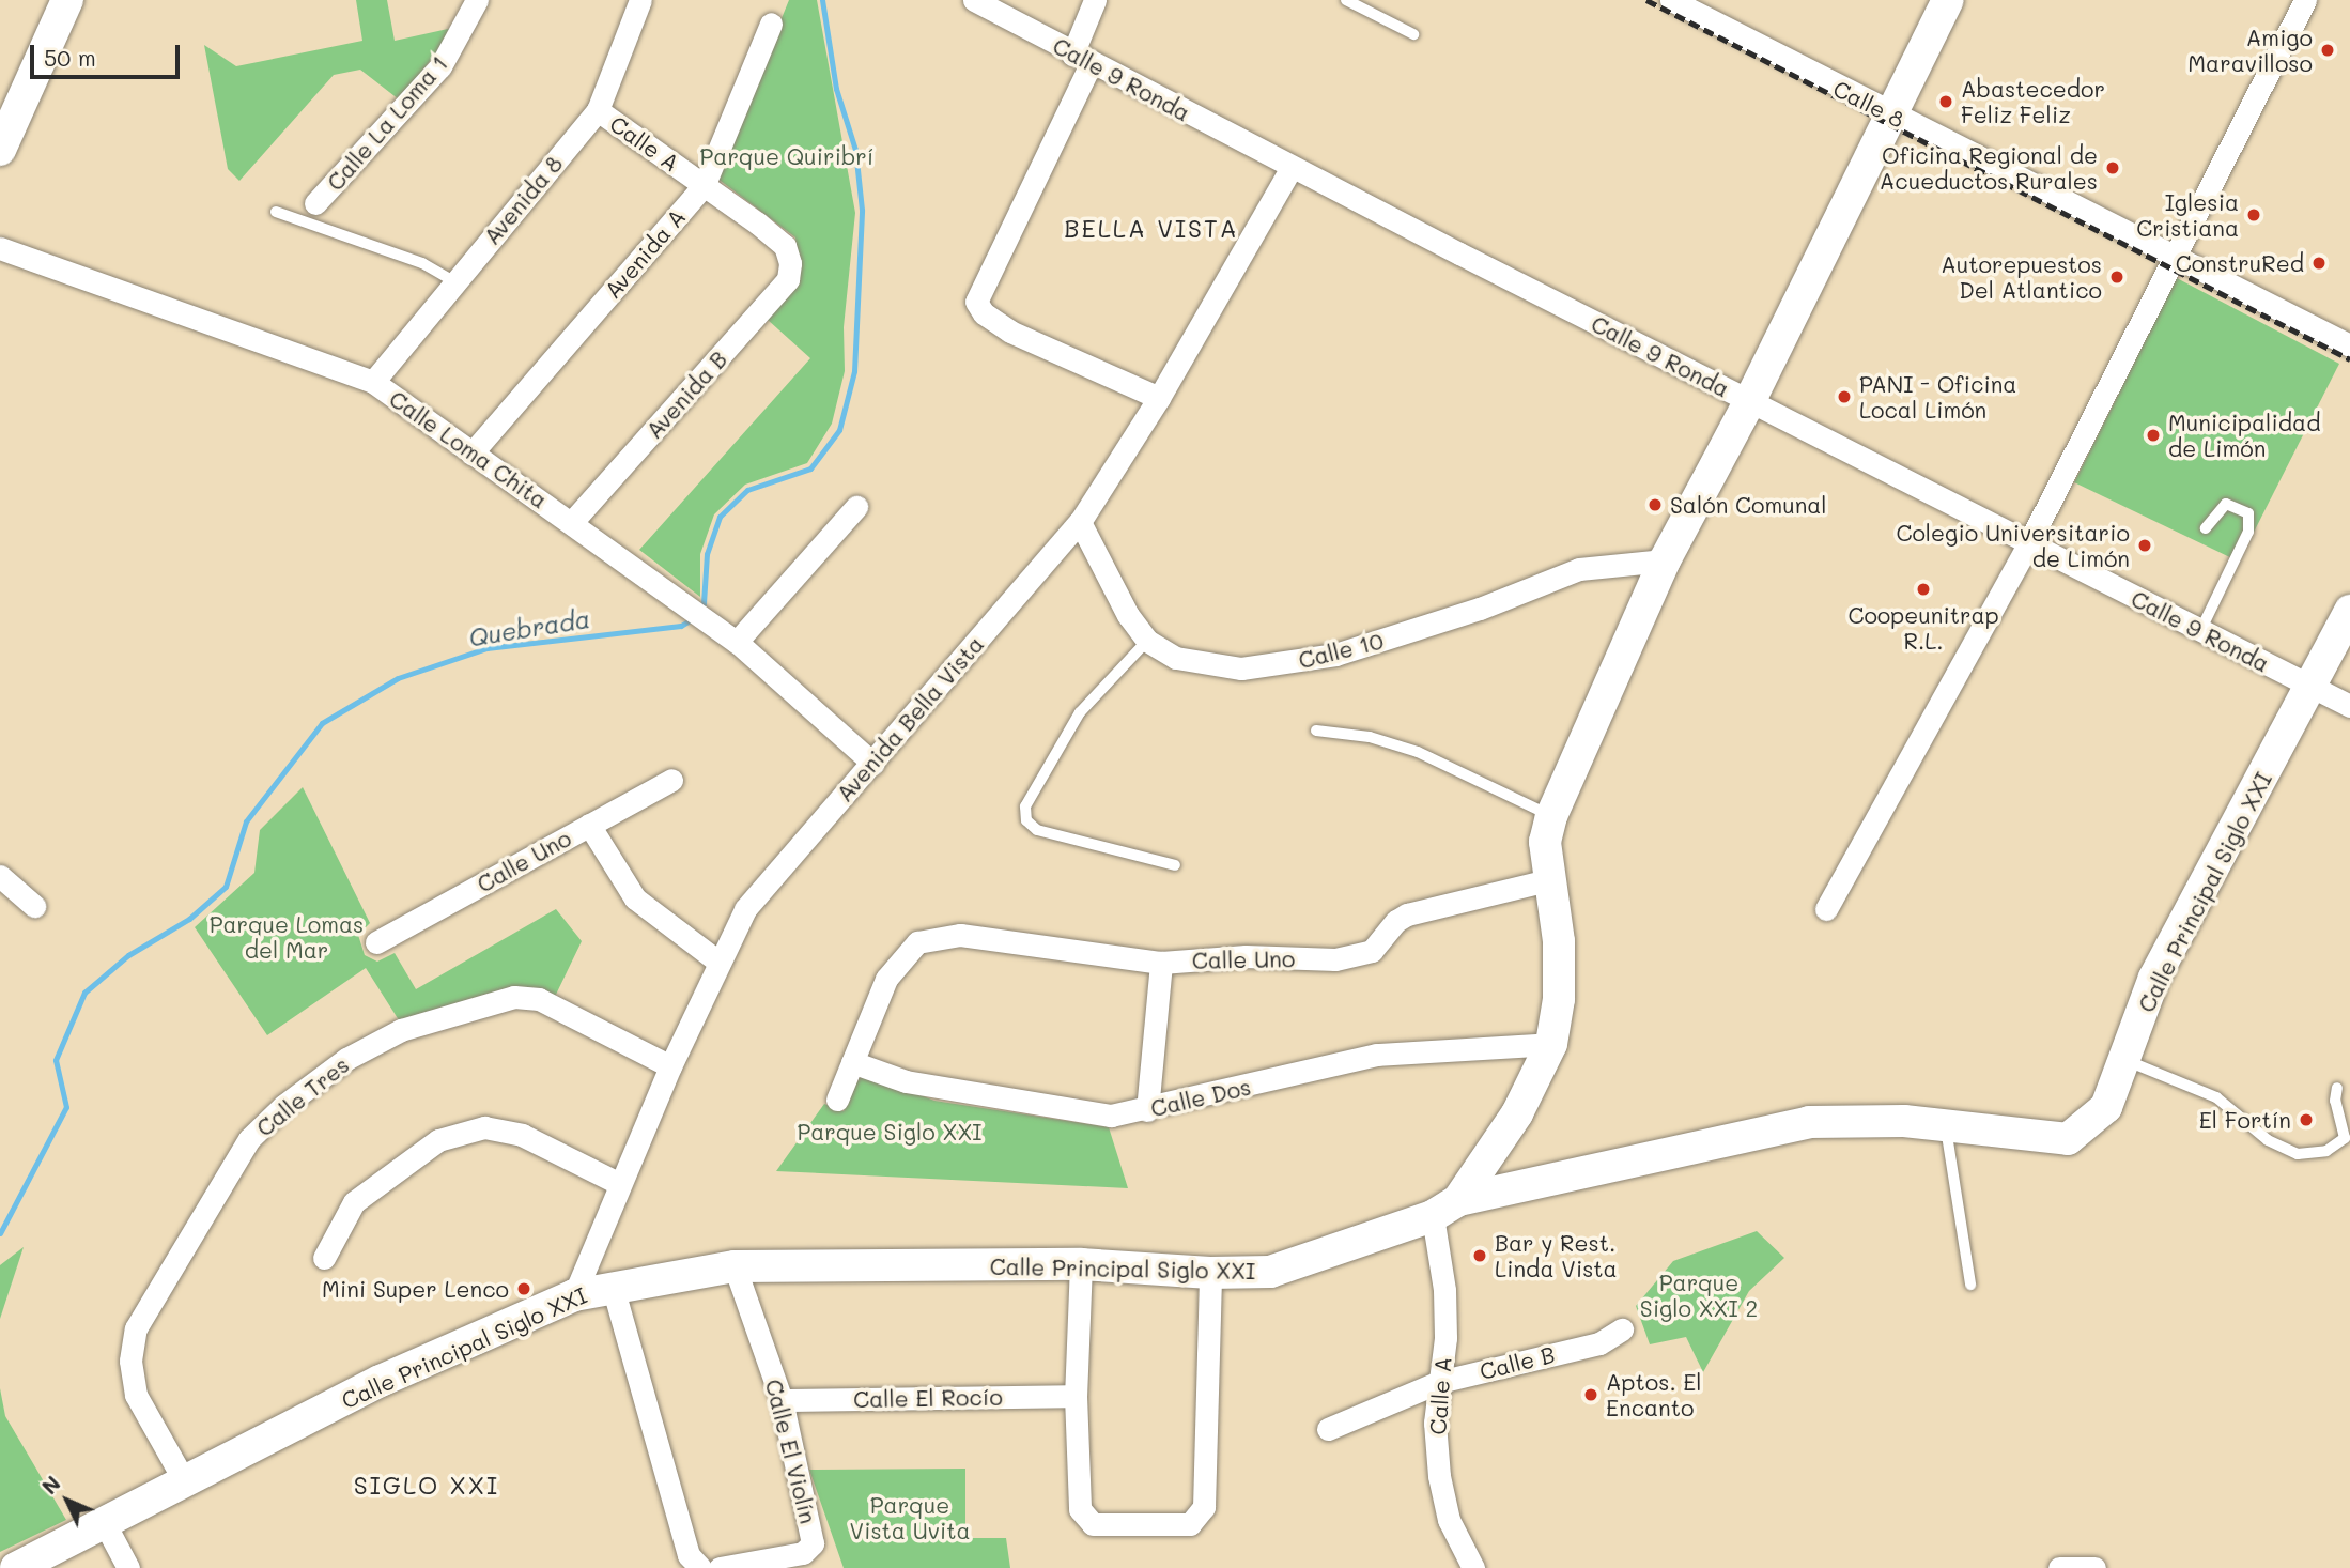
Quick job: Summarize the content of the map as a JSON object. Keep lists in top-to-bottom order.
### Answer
{
  "streets": {
    "street": [
      "Calle 9 Ronda",
      "Calle 8",
      "Calle La Loma 1",
      "Calle A",
      "Avenida 8",
      "Avenida A",
      "Avenida B",
      "Calle Loma Chita",
      "Calle 10",
      "Avenida Bella Vista",
      "Calle Uno",
      "Calle Principal Siglo XXI",
      "Calle Tres",
      "Calle Dos",
      "Calle B",
      "Calle El Rocío",
      "Calle El Violín"
    ]
  },
  "crossings": [
    ["Calle 9 Ronda", "Avenida Bella Vista"],
    ["Calle 9 Ronda", "Calle Principal Siglo XXI"],
    ["Calle A", "Avenida 8"],
    ["Calle A", "Avenida A"],
    ["Calle A", "Avenida B"],
    ["Calle A", "Calle Principal Siglo XXI"],
    ["Calle A", "Calle B"],
    ["Avenida 8", "Calle Loma Chita"],
    ["Avenida A", "Calle Loma Chita"],
    ["Avenida B", "Calle Loma Chita"],
    ["Calle Loma Chita", "Avenida Bella Vista"],
    ["Calle 10", "Avenida Bella Vista"],
    ["Avenida Bella Vista", "Calle Principal Siglo XXI"],
    ["Avenida Bella Vista", "Calle Tres"],
    ["Calle Uno", "Calle Dos"],
    ["Calle Principal Siglo XXI", "Calle Tres"],
    ["Calle Principal Siglo XXI", "Calle El Violín"],
    ["Calle El Rocío", "Calle El Violín"]
  ],
  "districts": ["BELLA VISTA", "SIGLO XXI"],
  "water": ["Quebrada"],
  "parks": [
    "Parque Quiribrí",
    "Parque Lomas del Mar",
    "Parque Siglo XXI",
    "Parque Siglo XXI 2",
    "Parque Vista Uvita"
  ],
  "places": [
    "Amigo Maravilloso",
    "Abastecedor Feliz Feliz",
    "Oficina Regional de Acueductos Rurales",
    "Iglesia Cristiana",
    "ConstruRed",
    "Autorepuestos Del Atlantico",
    "PANI - Oficina Local Limón",
    "Municipalidad de Limón",
    "Salón Comunal",
    "Colegio Universitario de Limón",
    "Coopeunitrap R.L.",
    "El Fortín",
    "Bar y Rest. Linda Vista",
    "Mini Super Lenco",
    "Aptos. El Encanto"
  ],
  "scale_bar": "50 m",
  "north": "top left"
}
